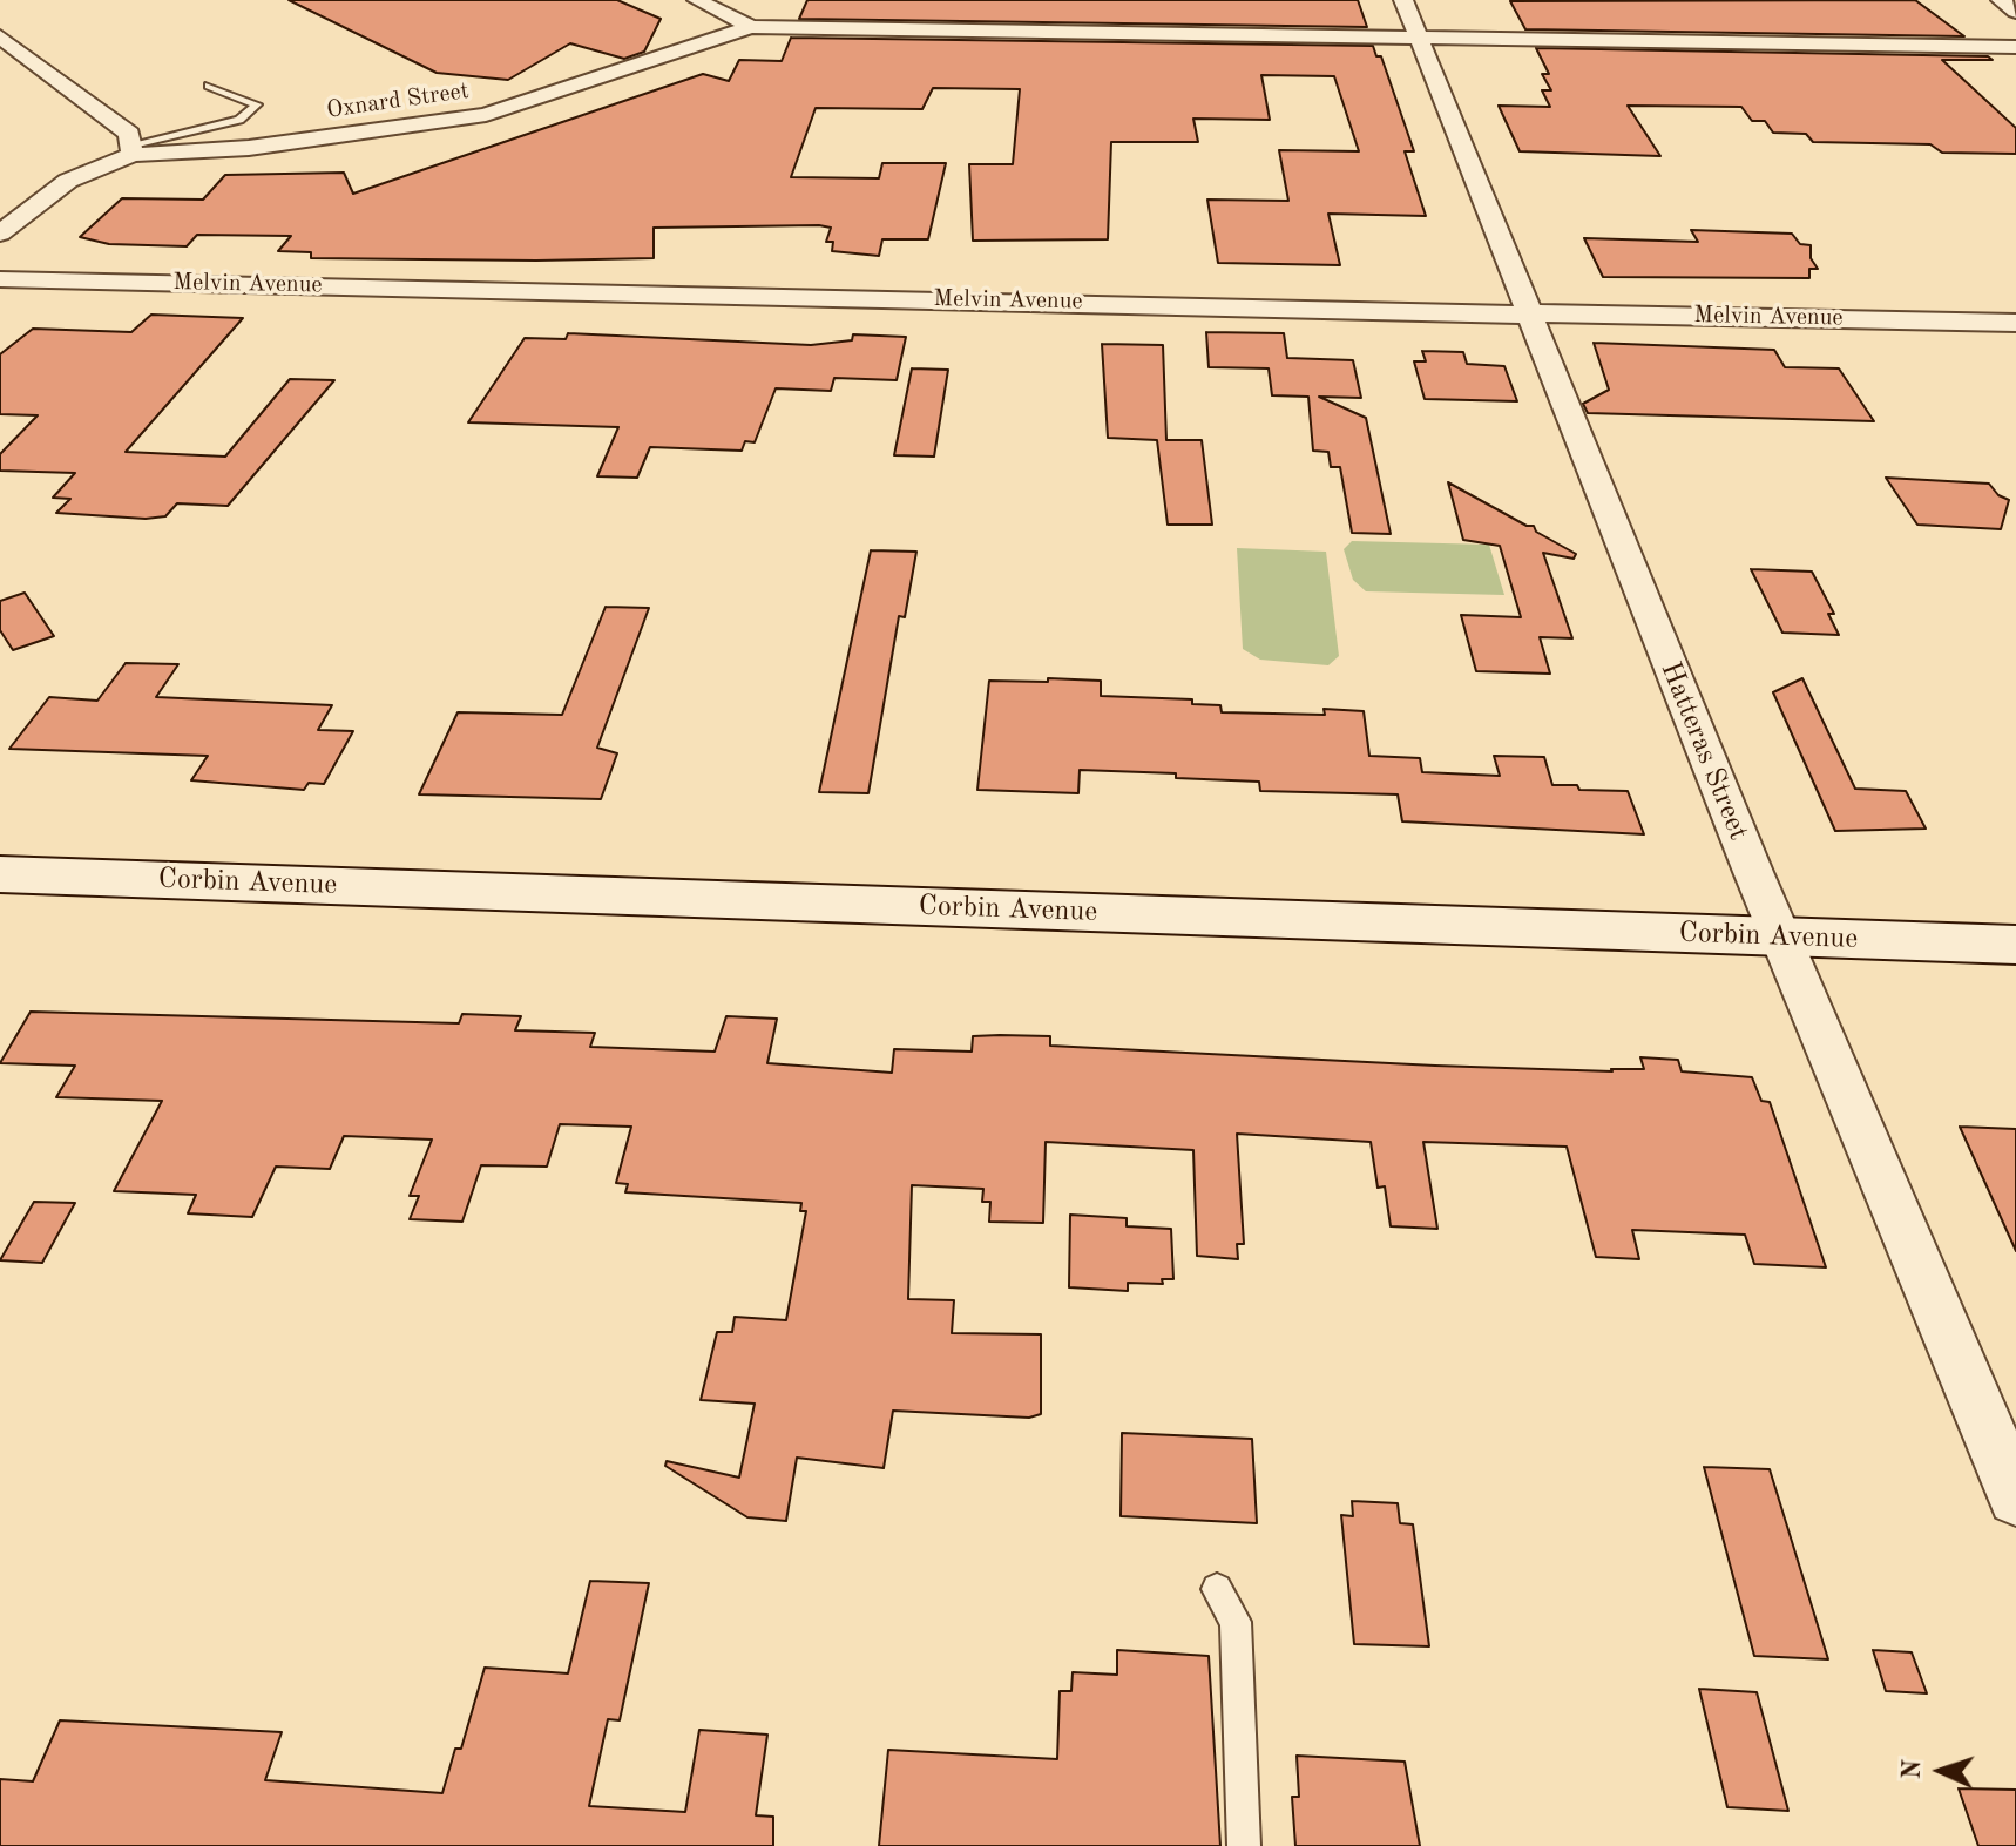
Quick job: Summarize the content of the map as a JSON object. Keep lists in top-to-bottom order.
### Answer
{
  "streets": {
    "main road": ["Corbin Avenue"],
    "street": ["Oxnard Street", "Melvin Avenue", "Hatteras Street"]
  },
  "crossings": [
    ["Melvin Avenue", "Hatteras Street"],
    ["Hatteras Street", "Corbin Avenue"]
  ],
  "north": "left"
}
